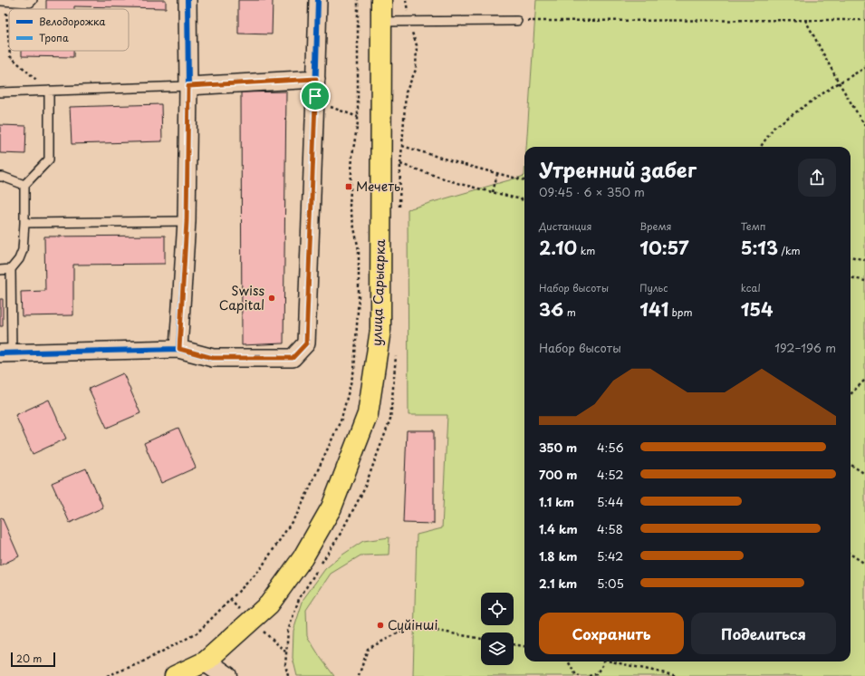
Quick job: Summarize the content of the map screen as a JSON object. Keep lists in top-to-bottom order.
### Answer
{
  "streets": {
    "main road": ["улица Сарыарка"]
  },
  "places": {
    "transit": ["Мечеть"],
    "other": ["Swiss Capital", "Сүйінші"]
  },
  "legend": ["Велодорожка", "Тропа"],
  "scale_bar": "20 m",
  "page": {
    "heading": ["Утренний забег", "09:45 · 6 × 350 m"],
    "stats": [
      ["Дистанция", "2.10 km"],
      ["Время", "10:57"],
      ["Темп", "5:13 /km"],
      ["Набор высоты", "36 m"],
      ["Пульс", "141 bpm"],
      ["kcal", "154"]
    ],
    "chart": ["Набор высоты", "192–196 m"],
    "list": [
      {
        "name": "350 m",
        "note": "4:56"
      },
      {
        "name": "700 m",
        "note": "4:52"
      },
      {
        "name": "1.1 km",
        "note": "5:44"
      },
      {
        "name": "1.4 km",
        "note": "4:58"
      },
      {
        "name": "1.8 km",
        "note": "5:42"
      },
      {
        "name": "2.1 km",
        "note": "5:05"
      }
    ],
    "buttons": ["Сохранить", "Поделиться"],
    "scale": "20 m"
  }
}
